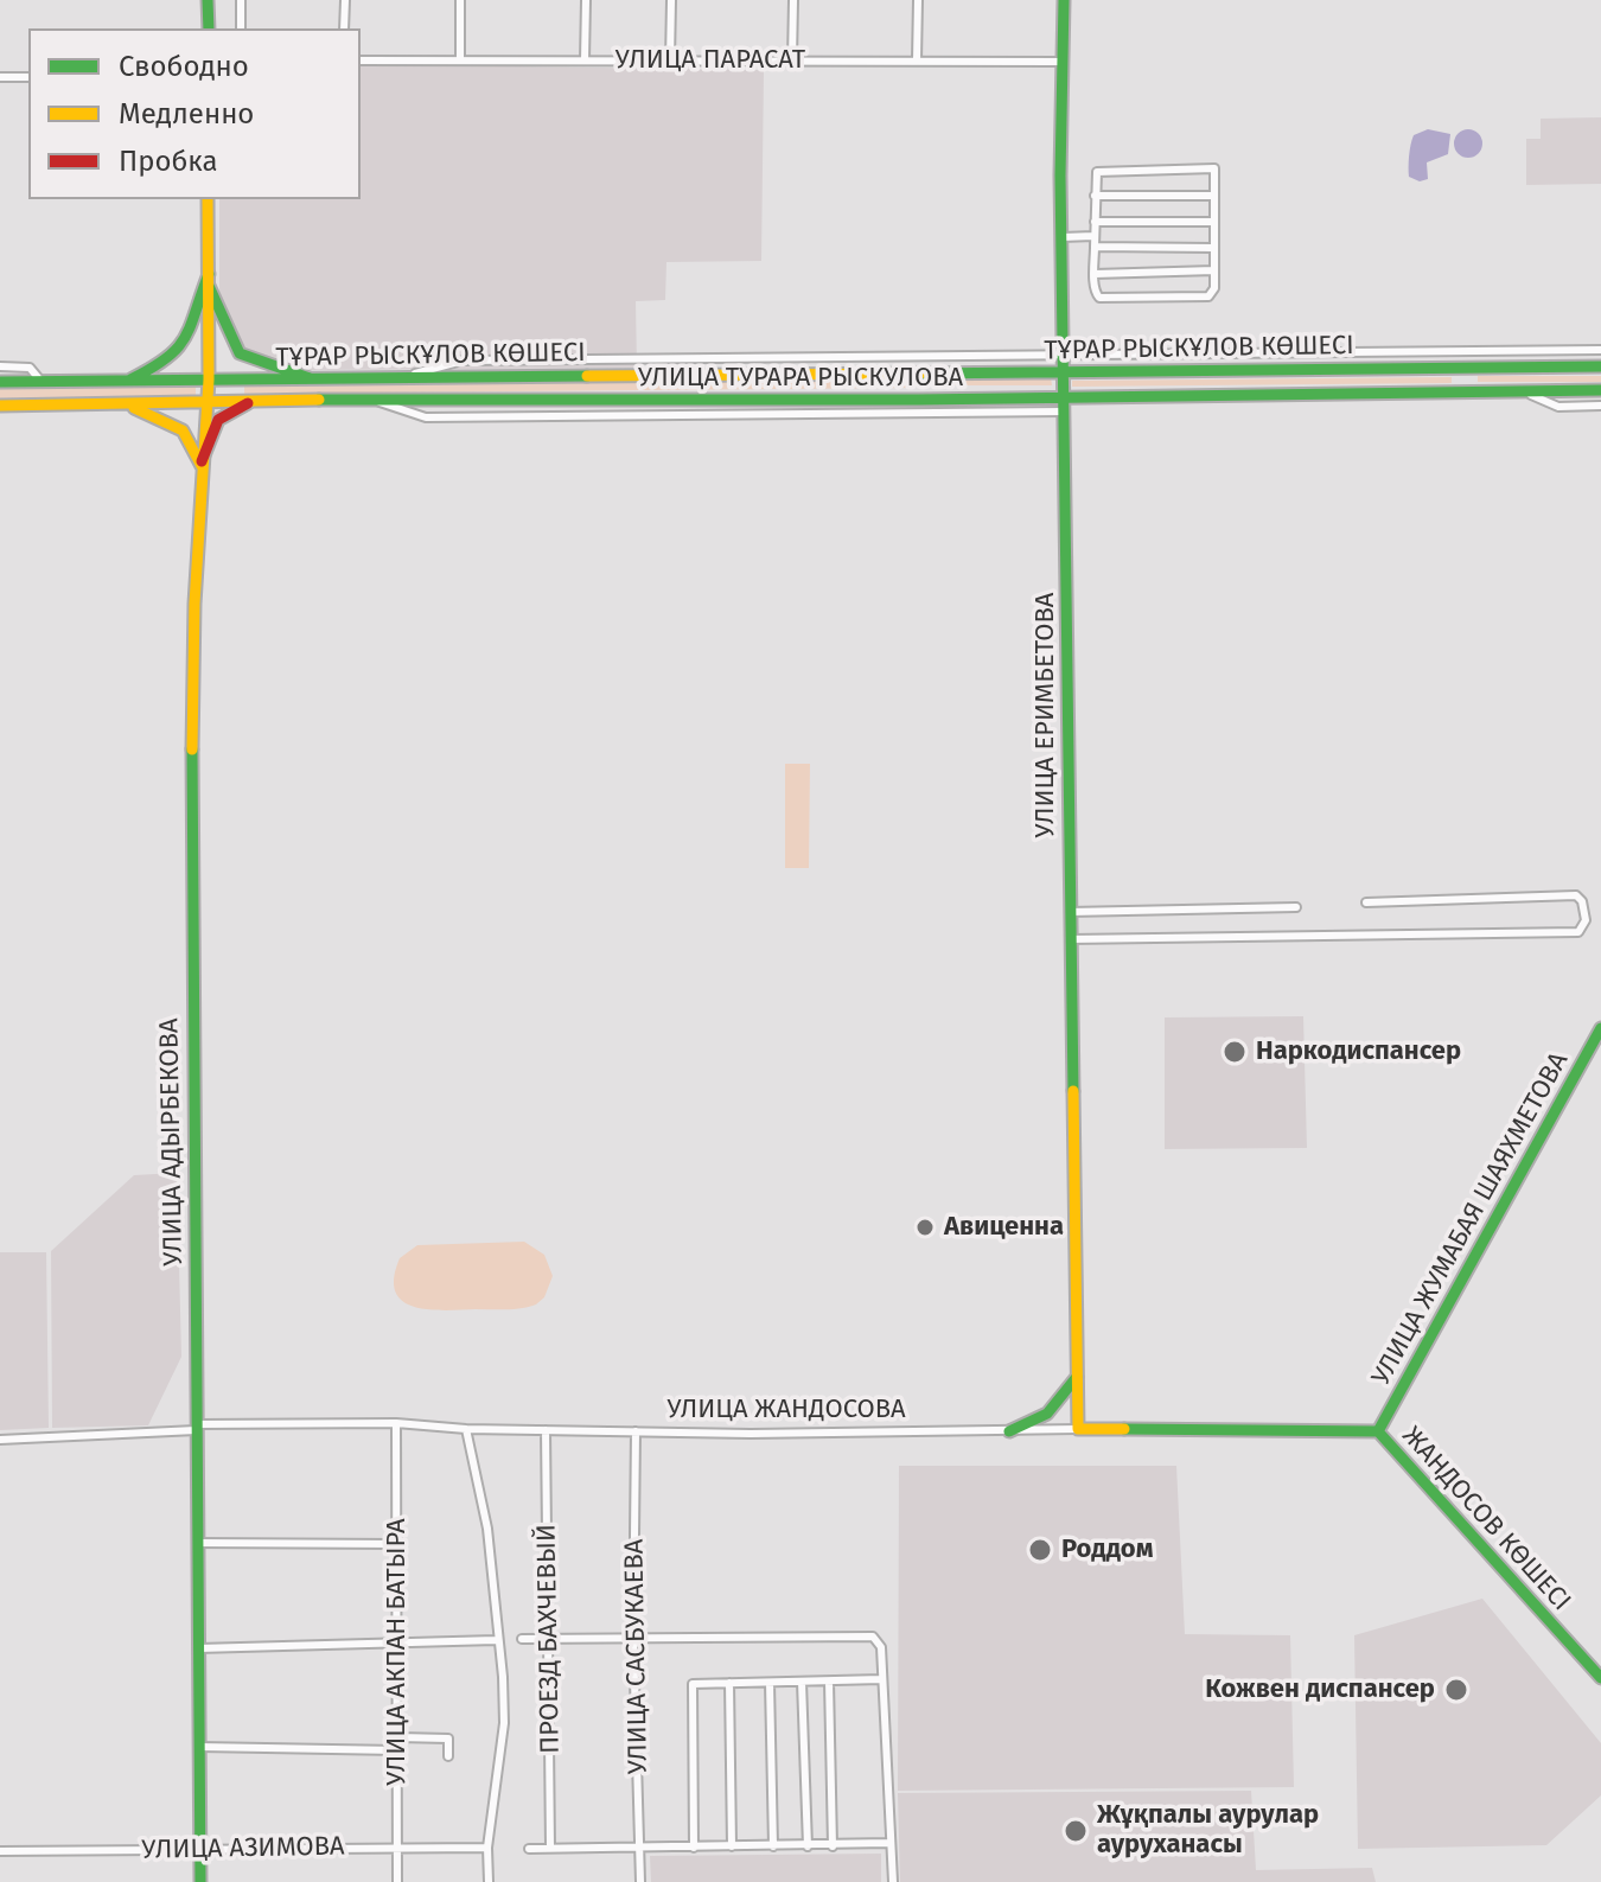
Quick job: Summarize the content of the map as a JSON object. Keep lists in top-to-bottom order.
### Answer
{
  "streets": {
    "main road": [
      "ТҰРАР РЫСКҰЛОВ КӨШЕСІ",
      "УЛИЦА ТУРАРА РЫСКУЛОВА",
      "УЛИЦА ЕРИМБЕТОВА",
      "УЛИЦА АДЫРБЕКОВА",
      "УЛИЦА ЖУМАБАЯ ШАЯХМЕТОВА",
      "УЛИЦА ЖАНДОСОВА",
      "ЖАНДОСОВ КӨШЕСІ"
    ],
    "street": [
      "УЛИЦА ПАРАСАТ",
      "ПРОЕЗД БАХЧЕВЫЙ",
      "УЛИЦА АКПАН БАТЫРА",
      "УЛИЦА САСБУКАЕВА",
      "УЛИЦА АЗИМОВА"
    ]
  },
  "crossings": [
    ["УЛИЦА ПАРАСАТ", "УЛИЦА ЕРИМБЕТОВА"],
    ["ТҰРАР РЫСКҰЛОВ КӨШЕСІ", "УЛИЦА ЕРИМБЕТОВА"],
    ["ТҰРАР РЫСКҰЛОВ КӨШЕСІ", "УЛИЦА АДЫРБЕКОВА"],
    ["УЛИЦА ТУРАРА РЫСКУЛОВА", "УЛИЦА ЕРИМБЕТОВА"],
    ["УЛИЦА ТУРАРА РЫСКУЛОВА", "УЛИЦА АДЫРБЕКОВА"],
    ["УЛИЦА ЕРИМБЕТОВА", "УЛИЦА ЖАНДОСОВА"],
    ["УЛИЦА АДЫРБЕКОВА", "УЛИЦА ЖАНДОСОВА"],
    ["УЛИЦА АДЫРБЕКОВА", "УЛИЦА АЗИМОВА"],
    ["УЛИЦА ЖУМАБАЯ ШАЯХМЕТОВА", "УЛИЦА ЖАНДОСОВА"],
    ["УЛИЦА ЖУМАБАЯ ШАЯХМЕТОВА", "ЖАНДОСОВ КӨШЕСІ"],
    ["УЛИЦА ЖАНДОСОВА", "ЖАНДОСОВ КӨШЕСІ"],
    ["УЛИЦА ЖАНДОСОВА", "ПРОЕЗД БАХЧЕВЫЙ"],
    ["УЛИЦА ЖАНДОСОВА", "УЛИЦА АКПАН БАТЫРА"],
    ["УЛИЦА ЖАНДОСОВА", "УЛИЦА САСБУКАЕВА"],
    ["УЛИЦА АКПАН БАТЫРА", "УЛИЦА АЗИМОВА"]
  ],
  "places": [
    "Наркодиспансер",
    "Авиценна",
    "Роддом",
    "Кожвен диспансер",
    "Жұқпалы аурулар ауруханасы"
  ],
  "legend": ["Свободно", "Медленно", "Пробка"]
}
